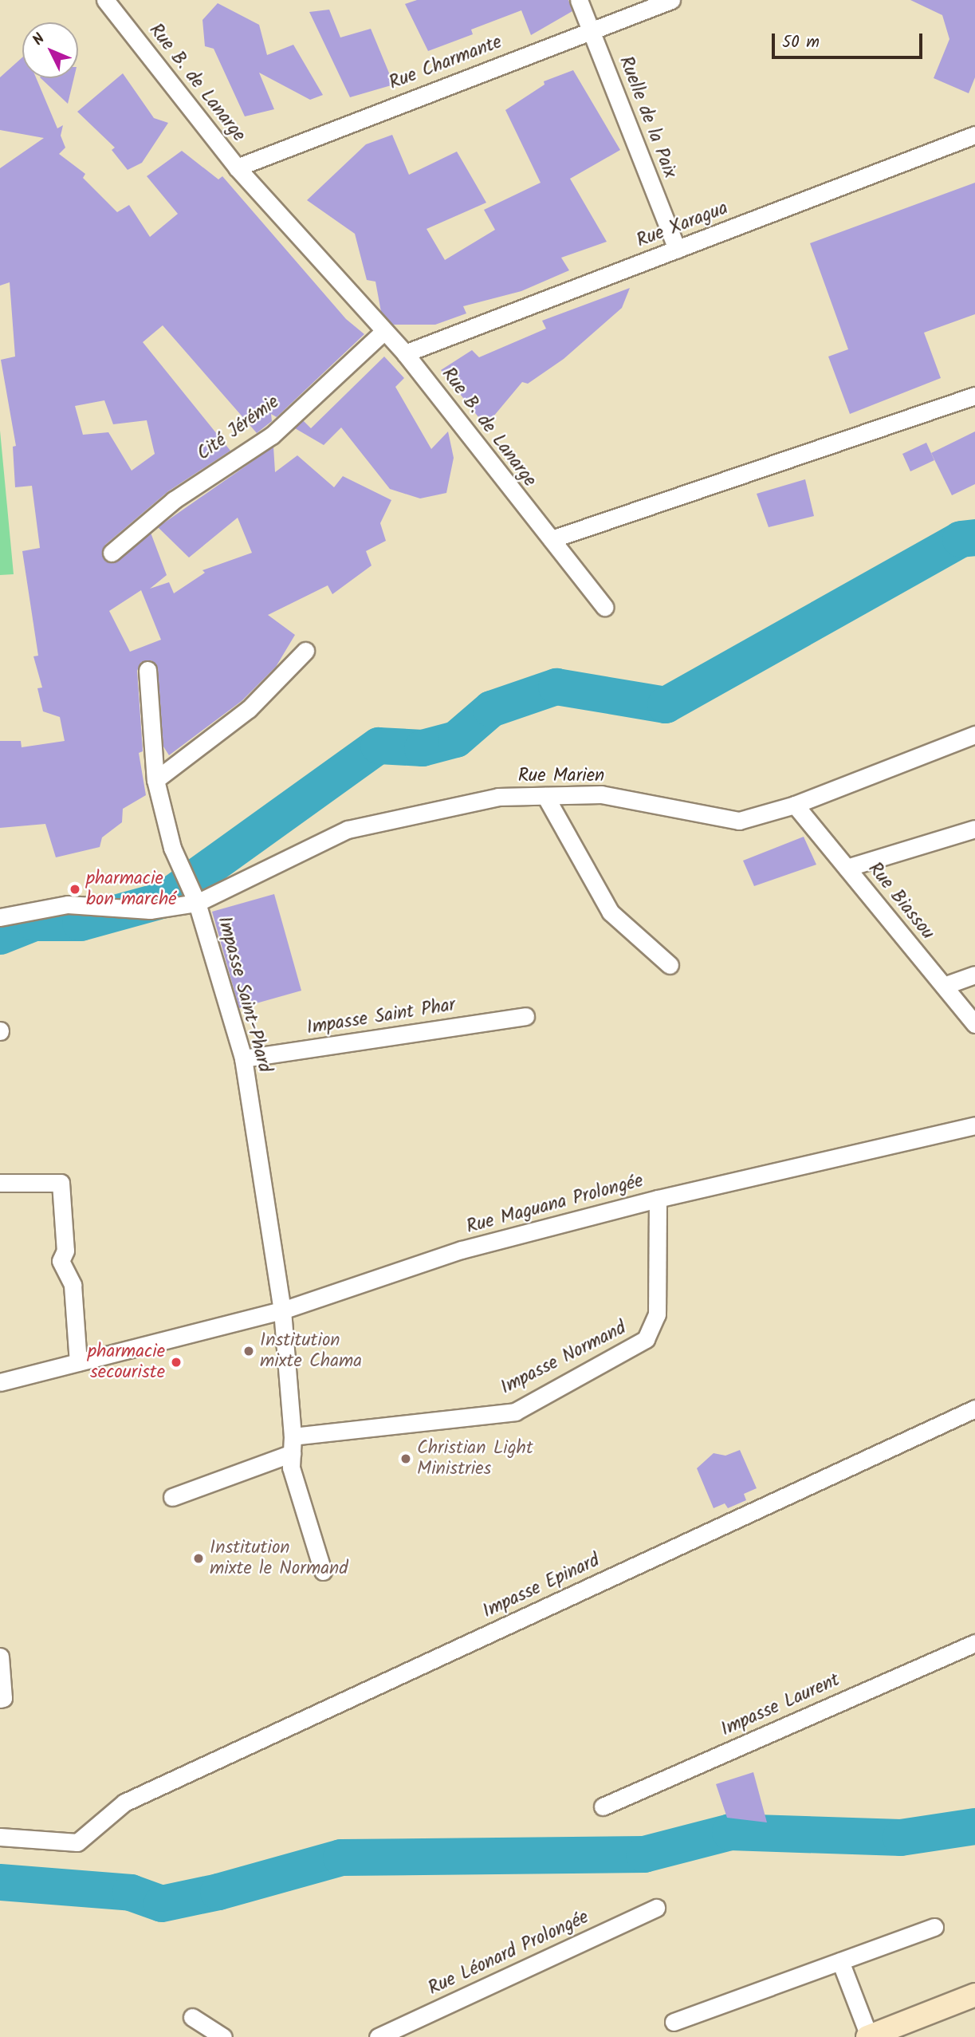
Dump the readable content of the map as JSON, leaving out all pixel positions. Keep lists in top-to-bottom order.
{
  "streets": {
    "street": [
      "Rue Charmante",
      "Rue B. de Lanarge",
      "Ruelle de la Paix",
      "Rue Xaragua",
      "Cité Jérémie",
      "Rue Marien",
      "Rue Biassou",
      "Impasse Saint-Phard",
      "Impasse Saint Phar",
      "Rue Maguana Prolongée",
      "Impasse Normand",
      "Impasse Epinard",
      "Impasse Laurent",
      "Rue Léonard Prolongée"
    ]
  },
  "crossings": [
    ["Rue Charmante", "Rue B. de Lanarge"],
    ["Rue Charmante", "Ruelle de la Paix"],
    ["Rue B. de Lanarge", "Rue Xaragua"],
    ["Rue B. de Lanarge", "Cité Jérémie"],
    ["Ruelle de la Paix", "Rue Xaragua"],
    ["Rue Marien", "Rue Biassou"],
    ["Rue Marien", "Impasse Saint-Phard"],
    ["Impasse Saint-Phard", "Impasse Saint Phar"],
    ["Impasse Saint-Phard", "Rue Maguana Prolongée"],
    ["Impasse Saint-Phard", "Impasse Normand"],
    ["Rue Maguana Prolongée", "Impasse Normand"]
  ],
  "places": [
    "pharmacie bon marché",
    "Institution mixte Chama",
    "pharmacie secouriste",
    "Christian Light Ministries",
    "Institution mixte le Normand"
  ],
  "scale_bar": "50 m",
  "north": "top left"
}
